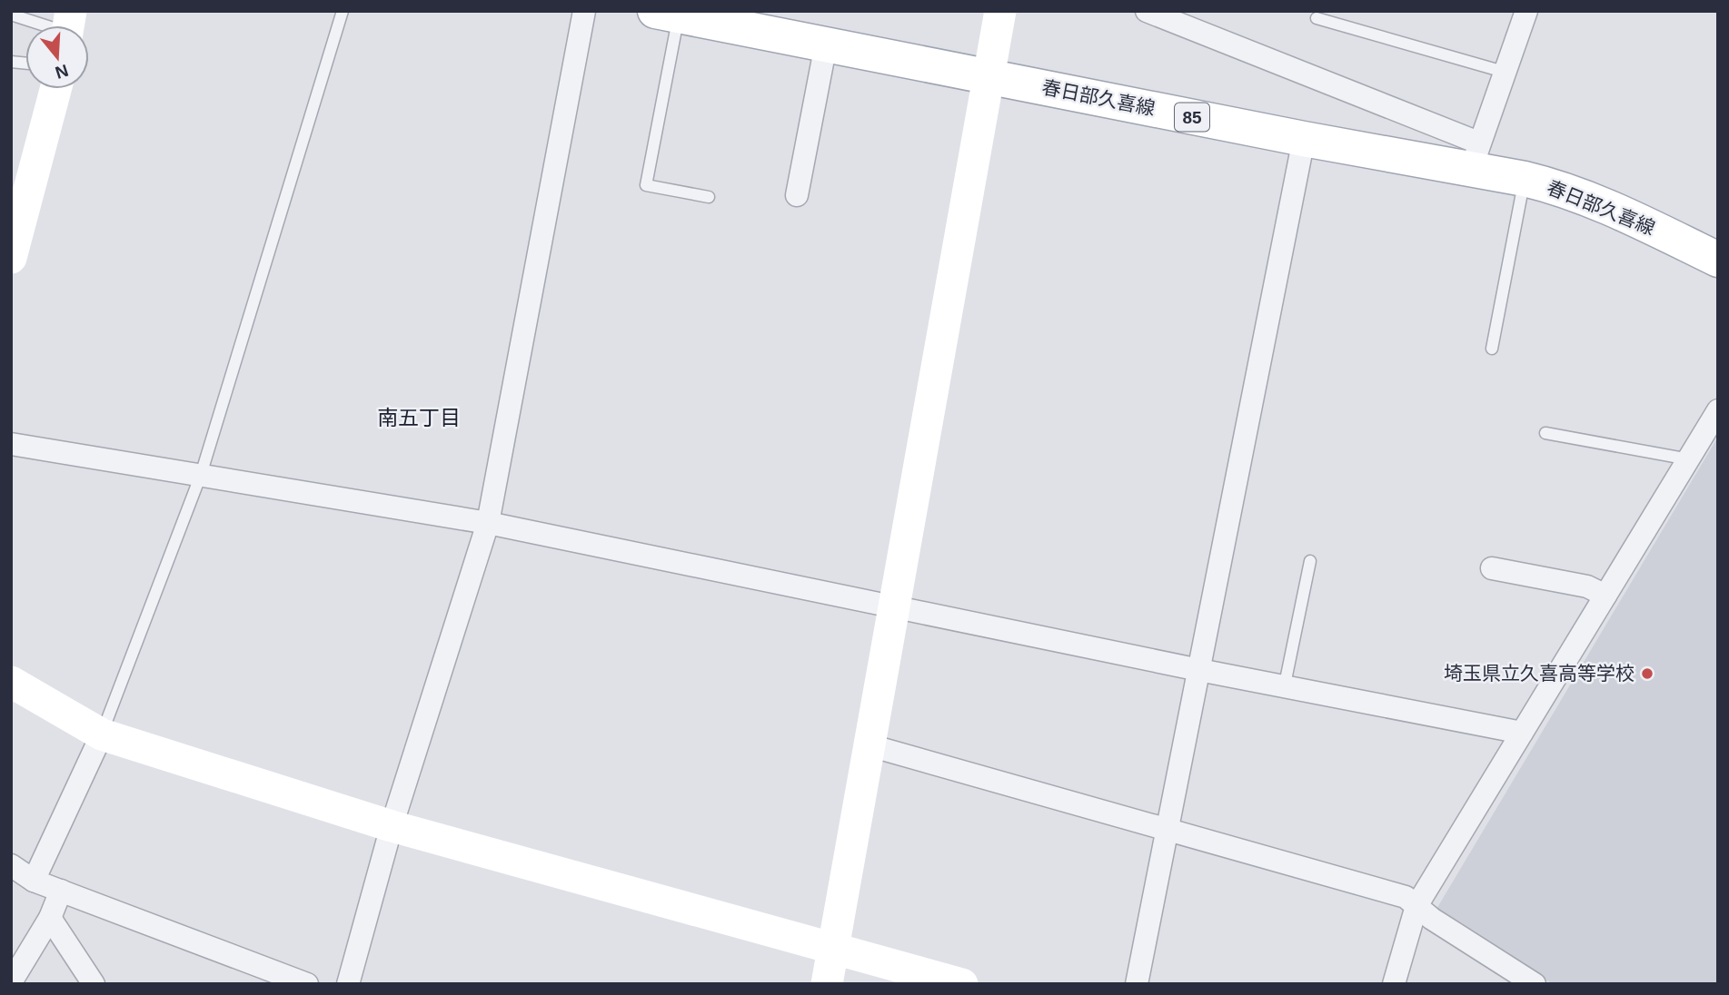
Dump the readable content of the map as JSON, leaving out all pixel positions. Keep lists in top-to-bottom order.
{
  "streets": {
    "main road": ["春日部久喜線", "85"]
  },
  "districts": ["南五丁目"],
  "places": ["埼玉県立久喜高等学校"],
  "north": "bottom"
}
